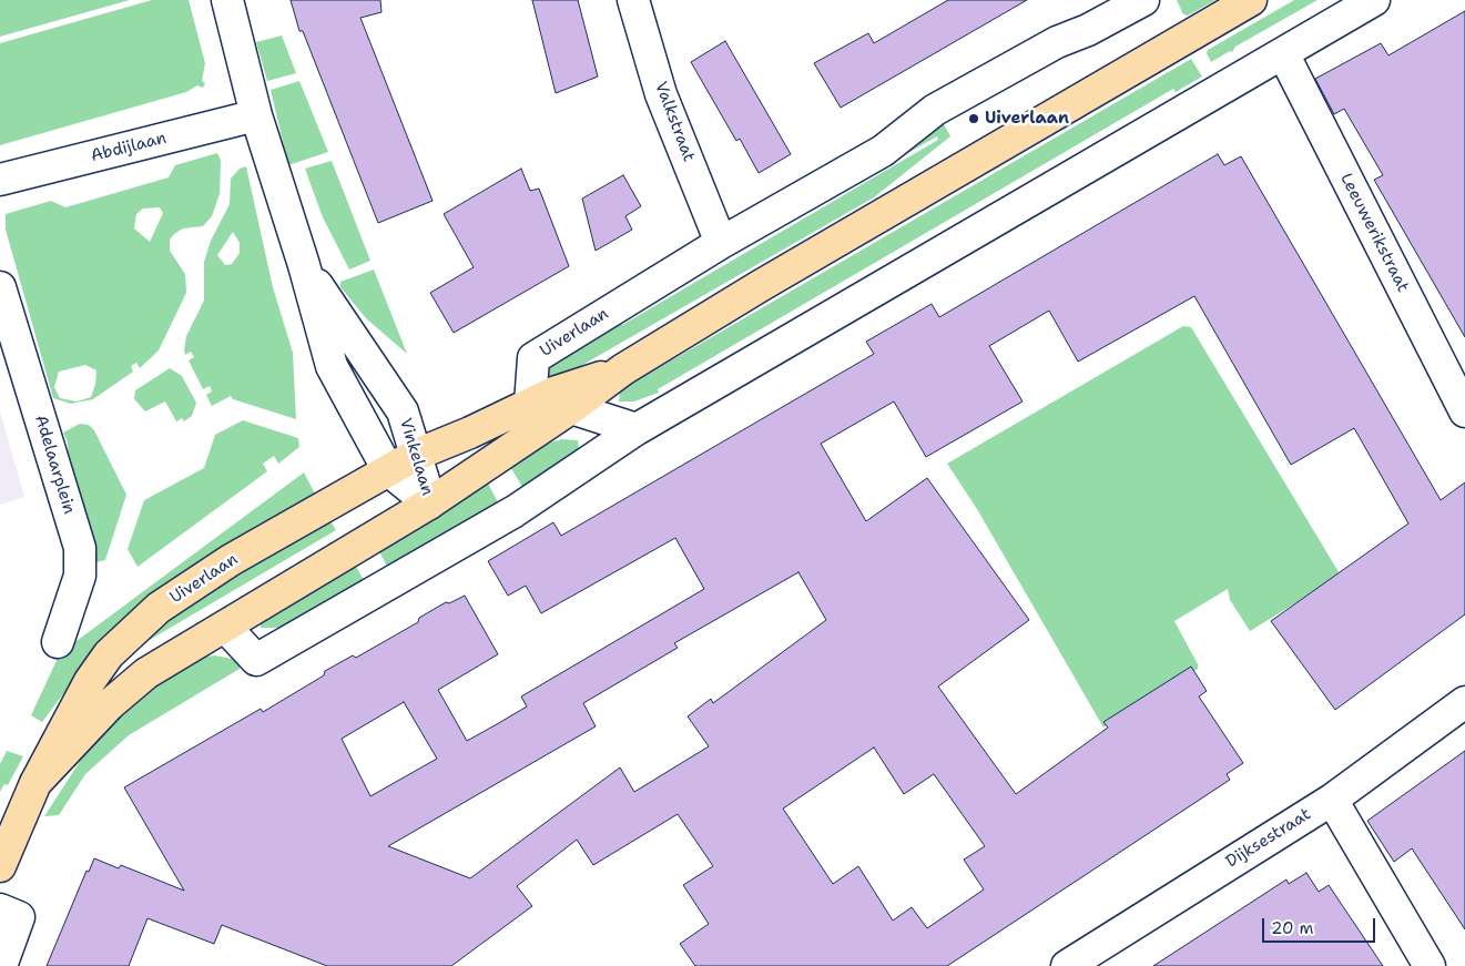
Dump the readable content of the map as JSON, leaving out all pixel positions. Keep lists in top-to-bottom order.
{
  "streets": {
    "main road": ["Uiverlaan"],
    "street": [
      "Valkstraat",
      "Abdijlaan",
      "Leeuwerikstraat",
      "Vinkelaan",
      "Adelaarplein",
      "Dijksestraat"
    ]
  },
  "crossings": [
    ["Valkstraat", "Uiverlaan"],
    ["Abdijlaan", "Vinkelaan"],
    ["Uiverlaan", "Vinkelaan"]
  ],
  "places": ["Uiverlaan"],
  "scale_bar": "20 m"
}
